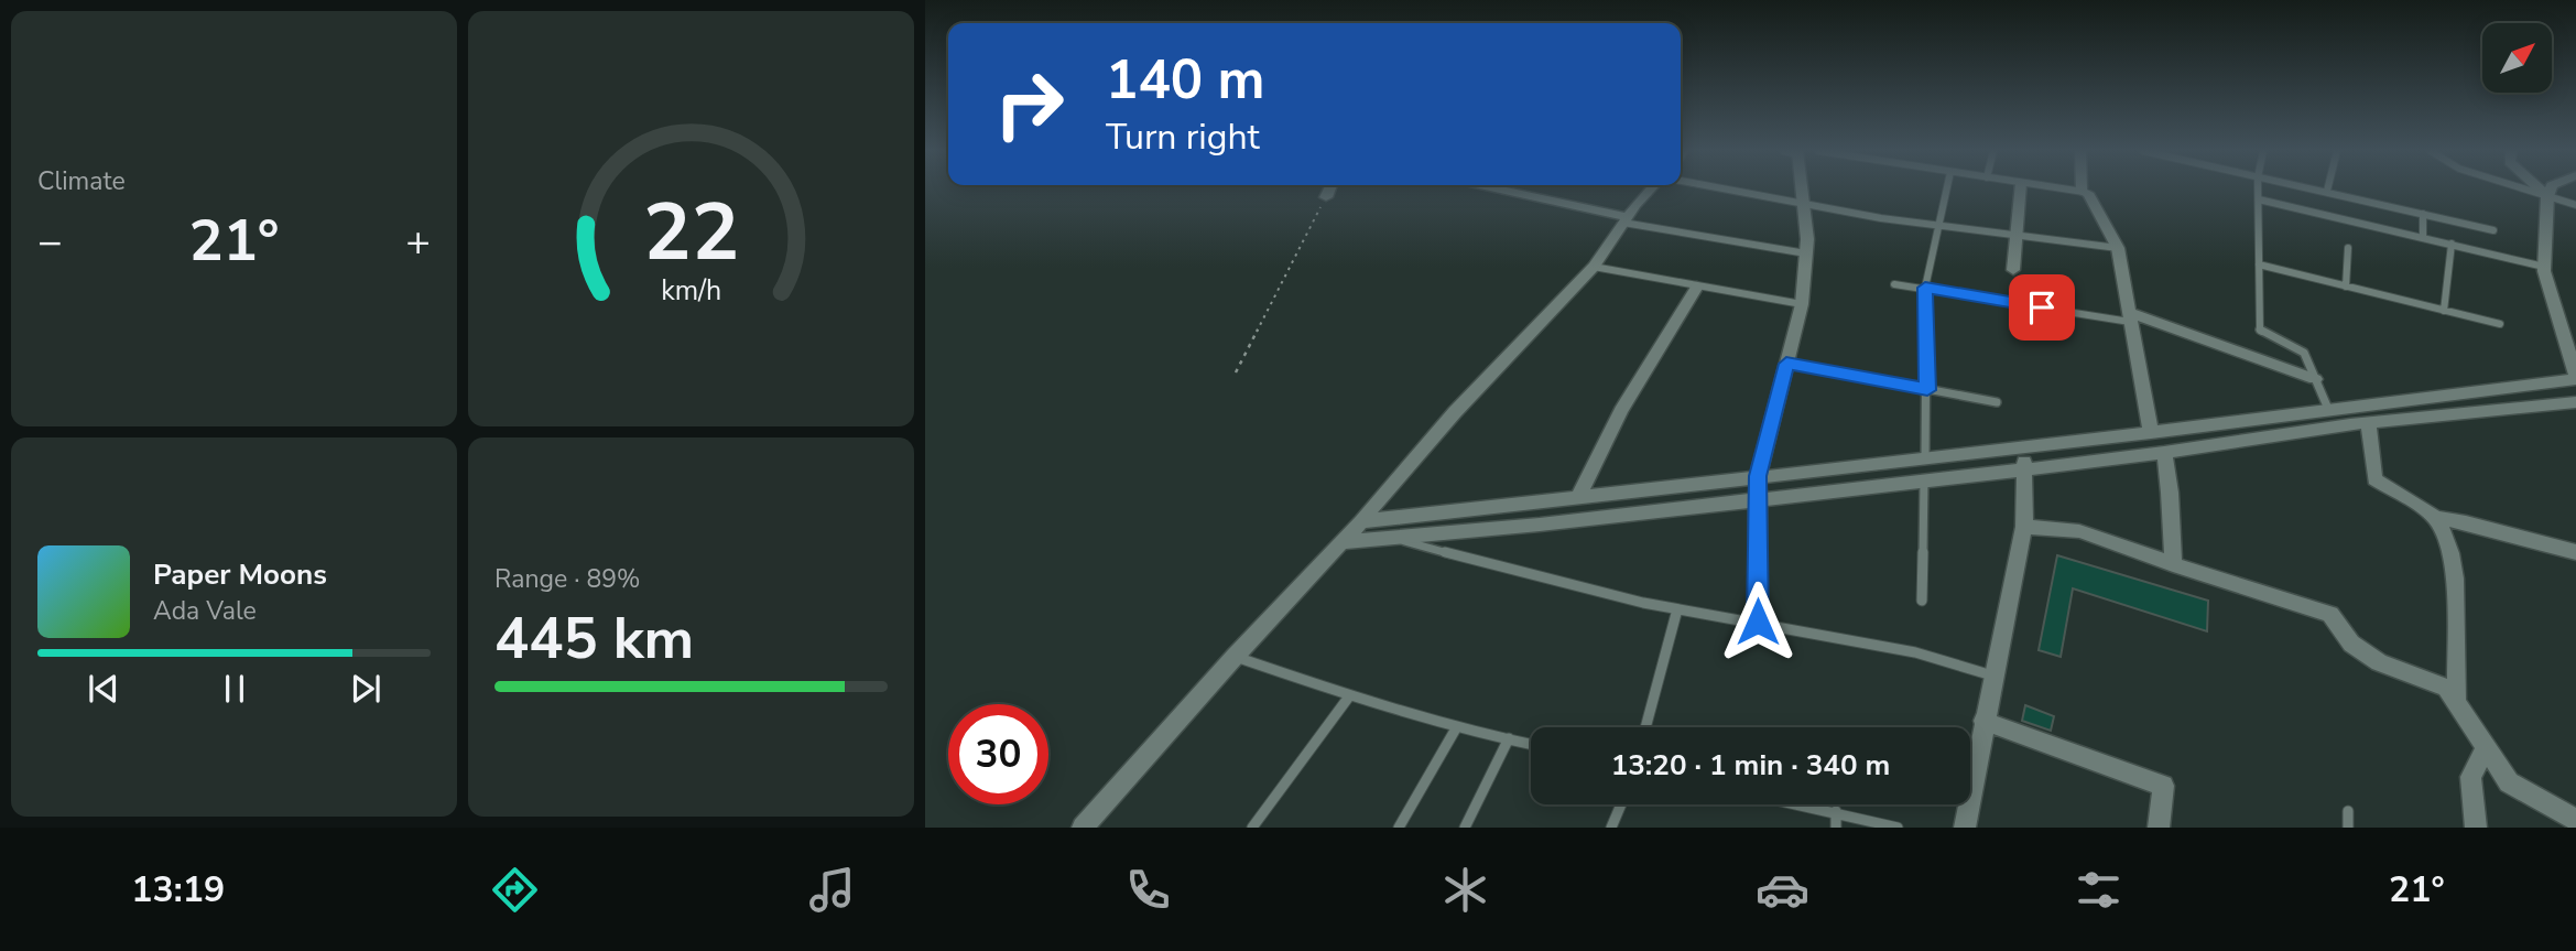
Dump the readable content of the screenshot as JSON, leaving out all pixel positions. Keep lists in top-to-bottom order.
{
  "north": "top right",
  "page": {
    "tile": [
      "Climate",
      ["Range · 89%", "445 km"]
    ],
    "turn": ["140 m", "Turn right"],
    "heat": ["−", "21°", "+"],
    "song": ["Paper Moons", "Ada Vale"],
    "limit": "30",
    "trip": "13:20 · 1 min · 340 m",
    "tabs": ["13:19", "21°"],
    "gauge": ["22", "km/h"]
  }
}
